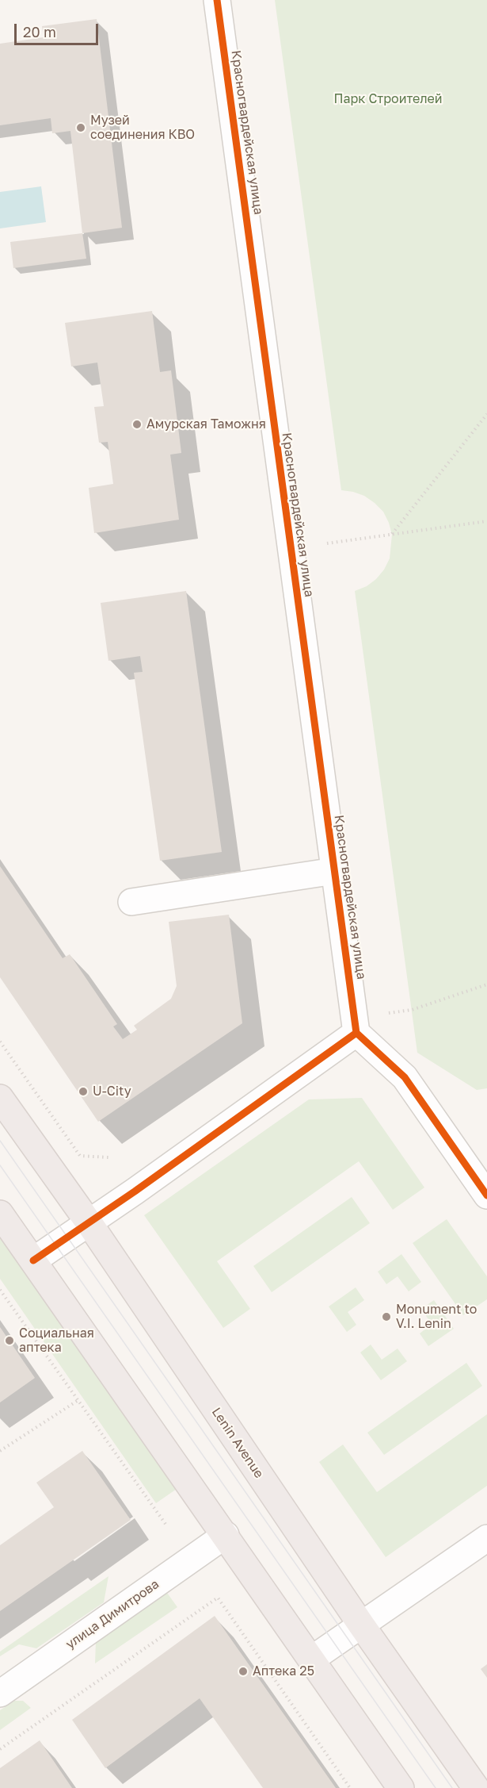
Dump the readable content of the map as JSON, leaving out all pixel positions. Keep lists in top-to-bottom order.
{
  "streets": {
    "highway": ["Lenin Avenue"],
    "street": ["Красногвардейская улица", "улица Димитрова"]
  },
  "parks": ["Парк Строителей"],
  "places": [
    "Музей соединения КВО",
    "Амурская Таможня",
    "U-City",
    "Monument to V.I. Lenin",
    "Социальная аптека",
    "Аптека 25"
  ],
  "scale_bar": "20 m"
}
